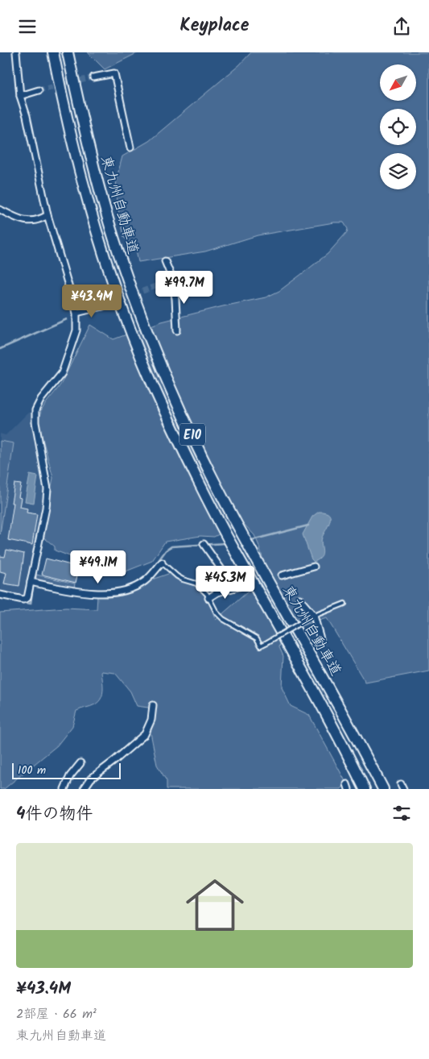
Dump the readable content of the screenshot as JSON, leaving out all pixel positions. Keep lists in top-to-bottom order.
{
  "streets": {
    "highway": ["東九州自動車道", "E10"]
  },
  "scale_bar": "100 m",
  "north": "bottom left",
  "page": {
    "header": "Keyplace",
    "price": [
      "¥99.7M",
      "¥43.4M",
      "¥49.1M",
      "¥45.3M"
    ],
    "scale": "100 m",
    "heading": "4件の物件",
    "list": [
      {
        "name": "¥43.4M",
        "note": "2部屋 · 66 m² · 東九州自動車道"
      }
    ]
  }
}
